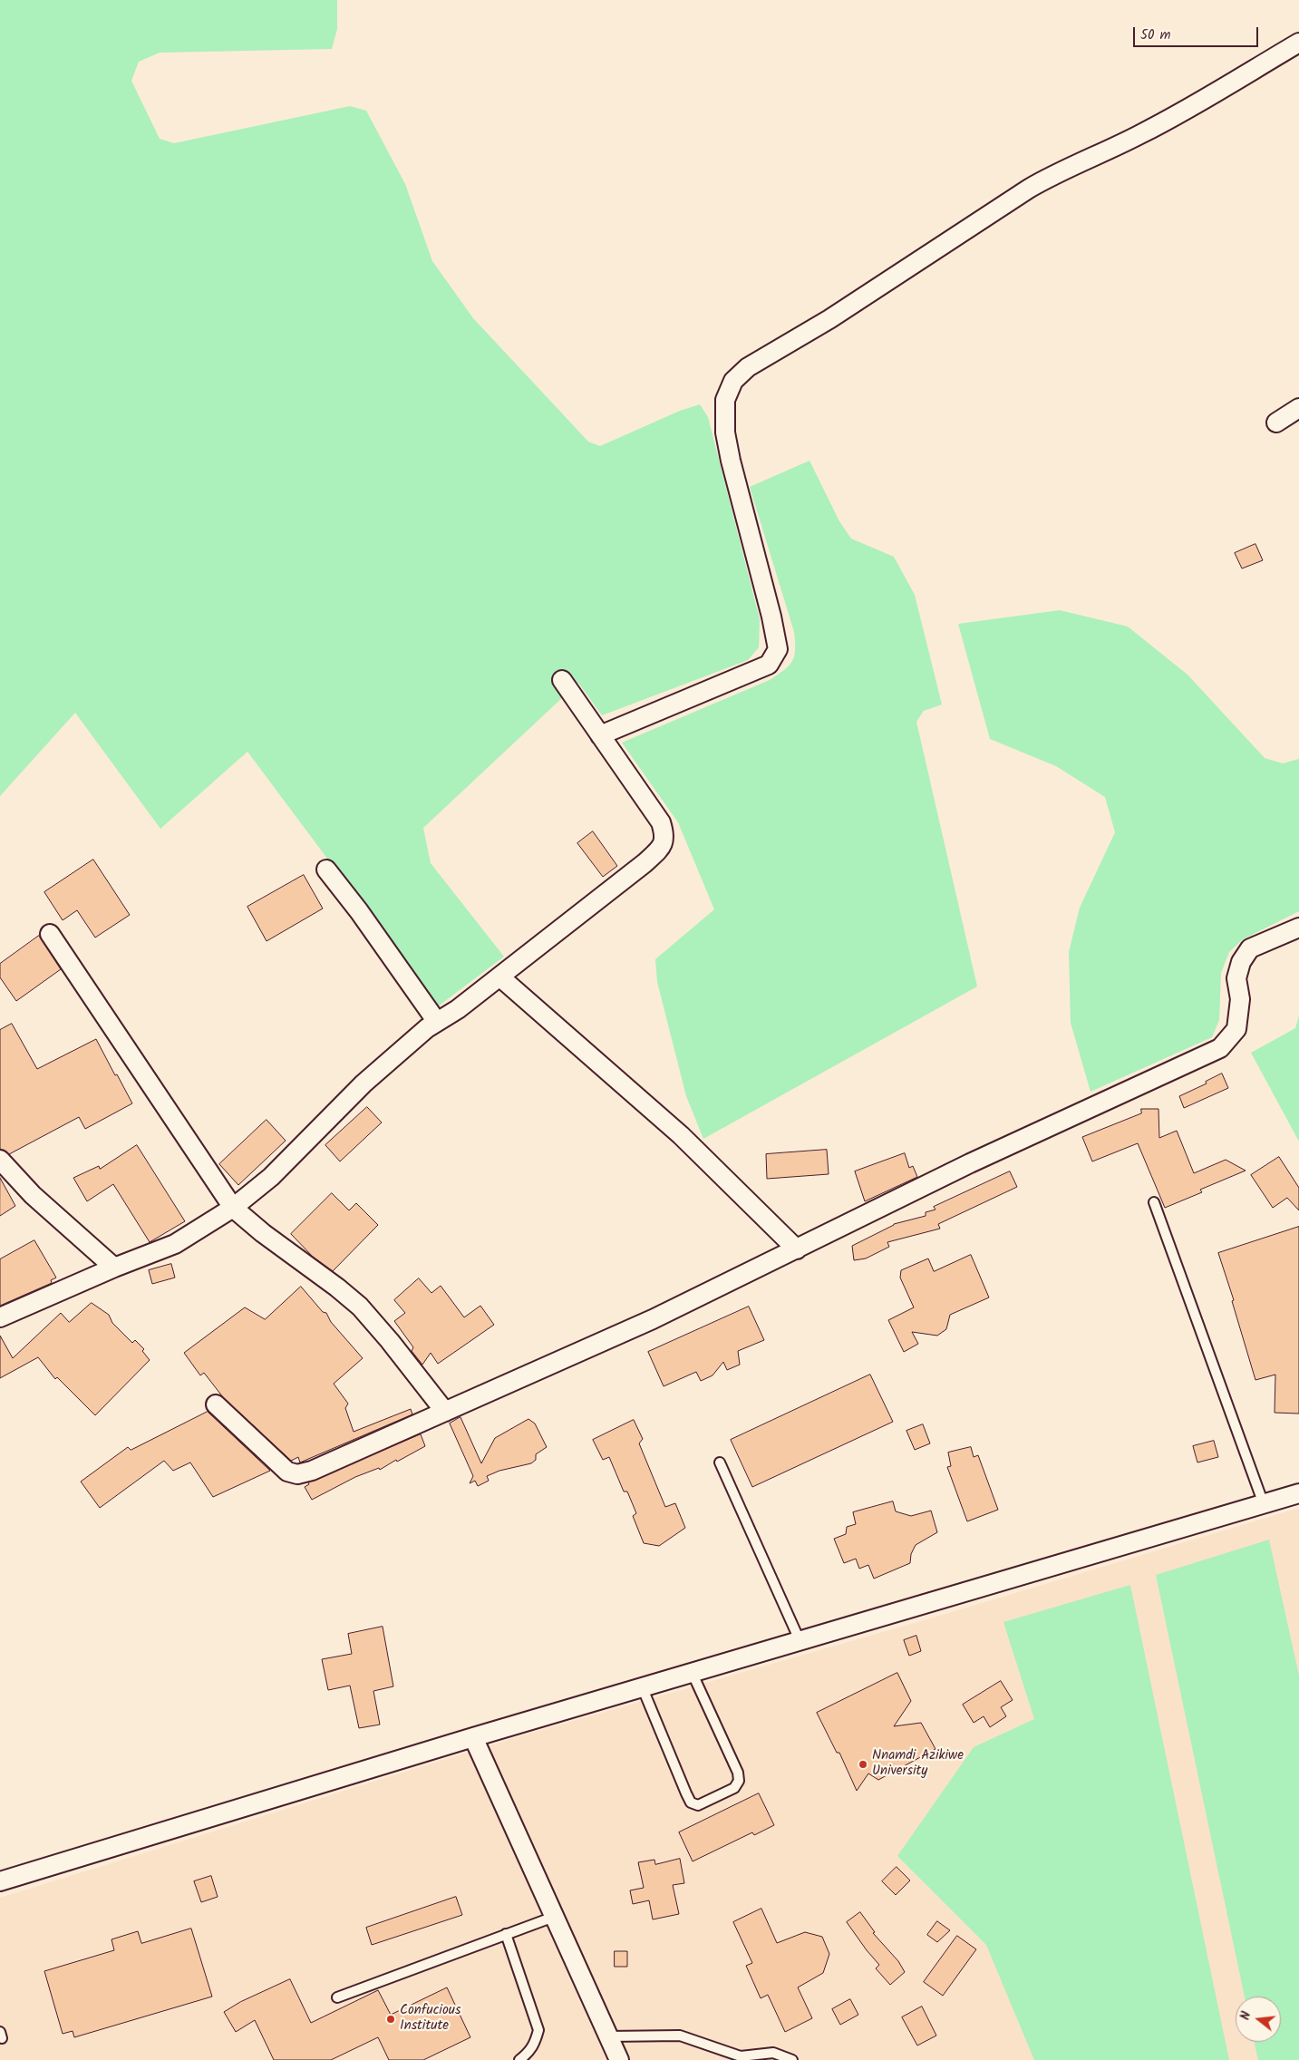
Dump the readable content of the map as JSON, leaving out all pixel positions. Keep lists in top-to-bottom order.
{
  "places": ["Nnamdi Azikiwe University", "Confucious Institute"],
  "scale_bar": "50 m",
  "north": "left"
}
